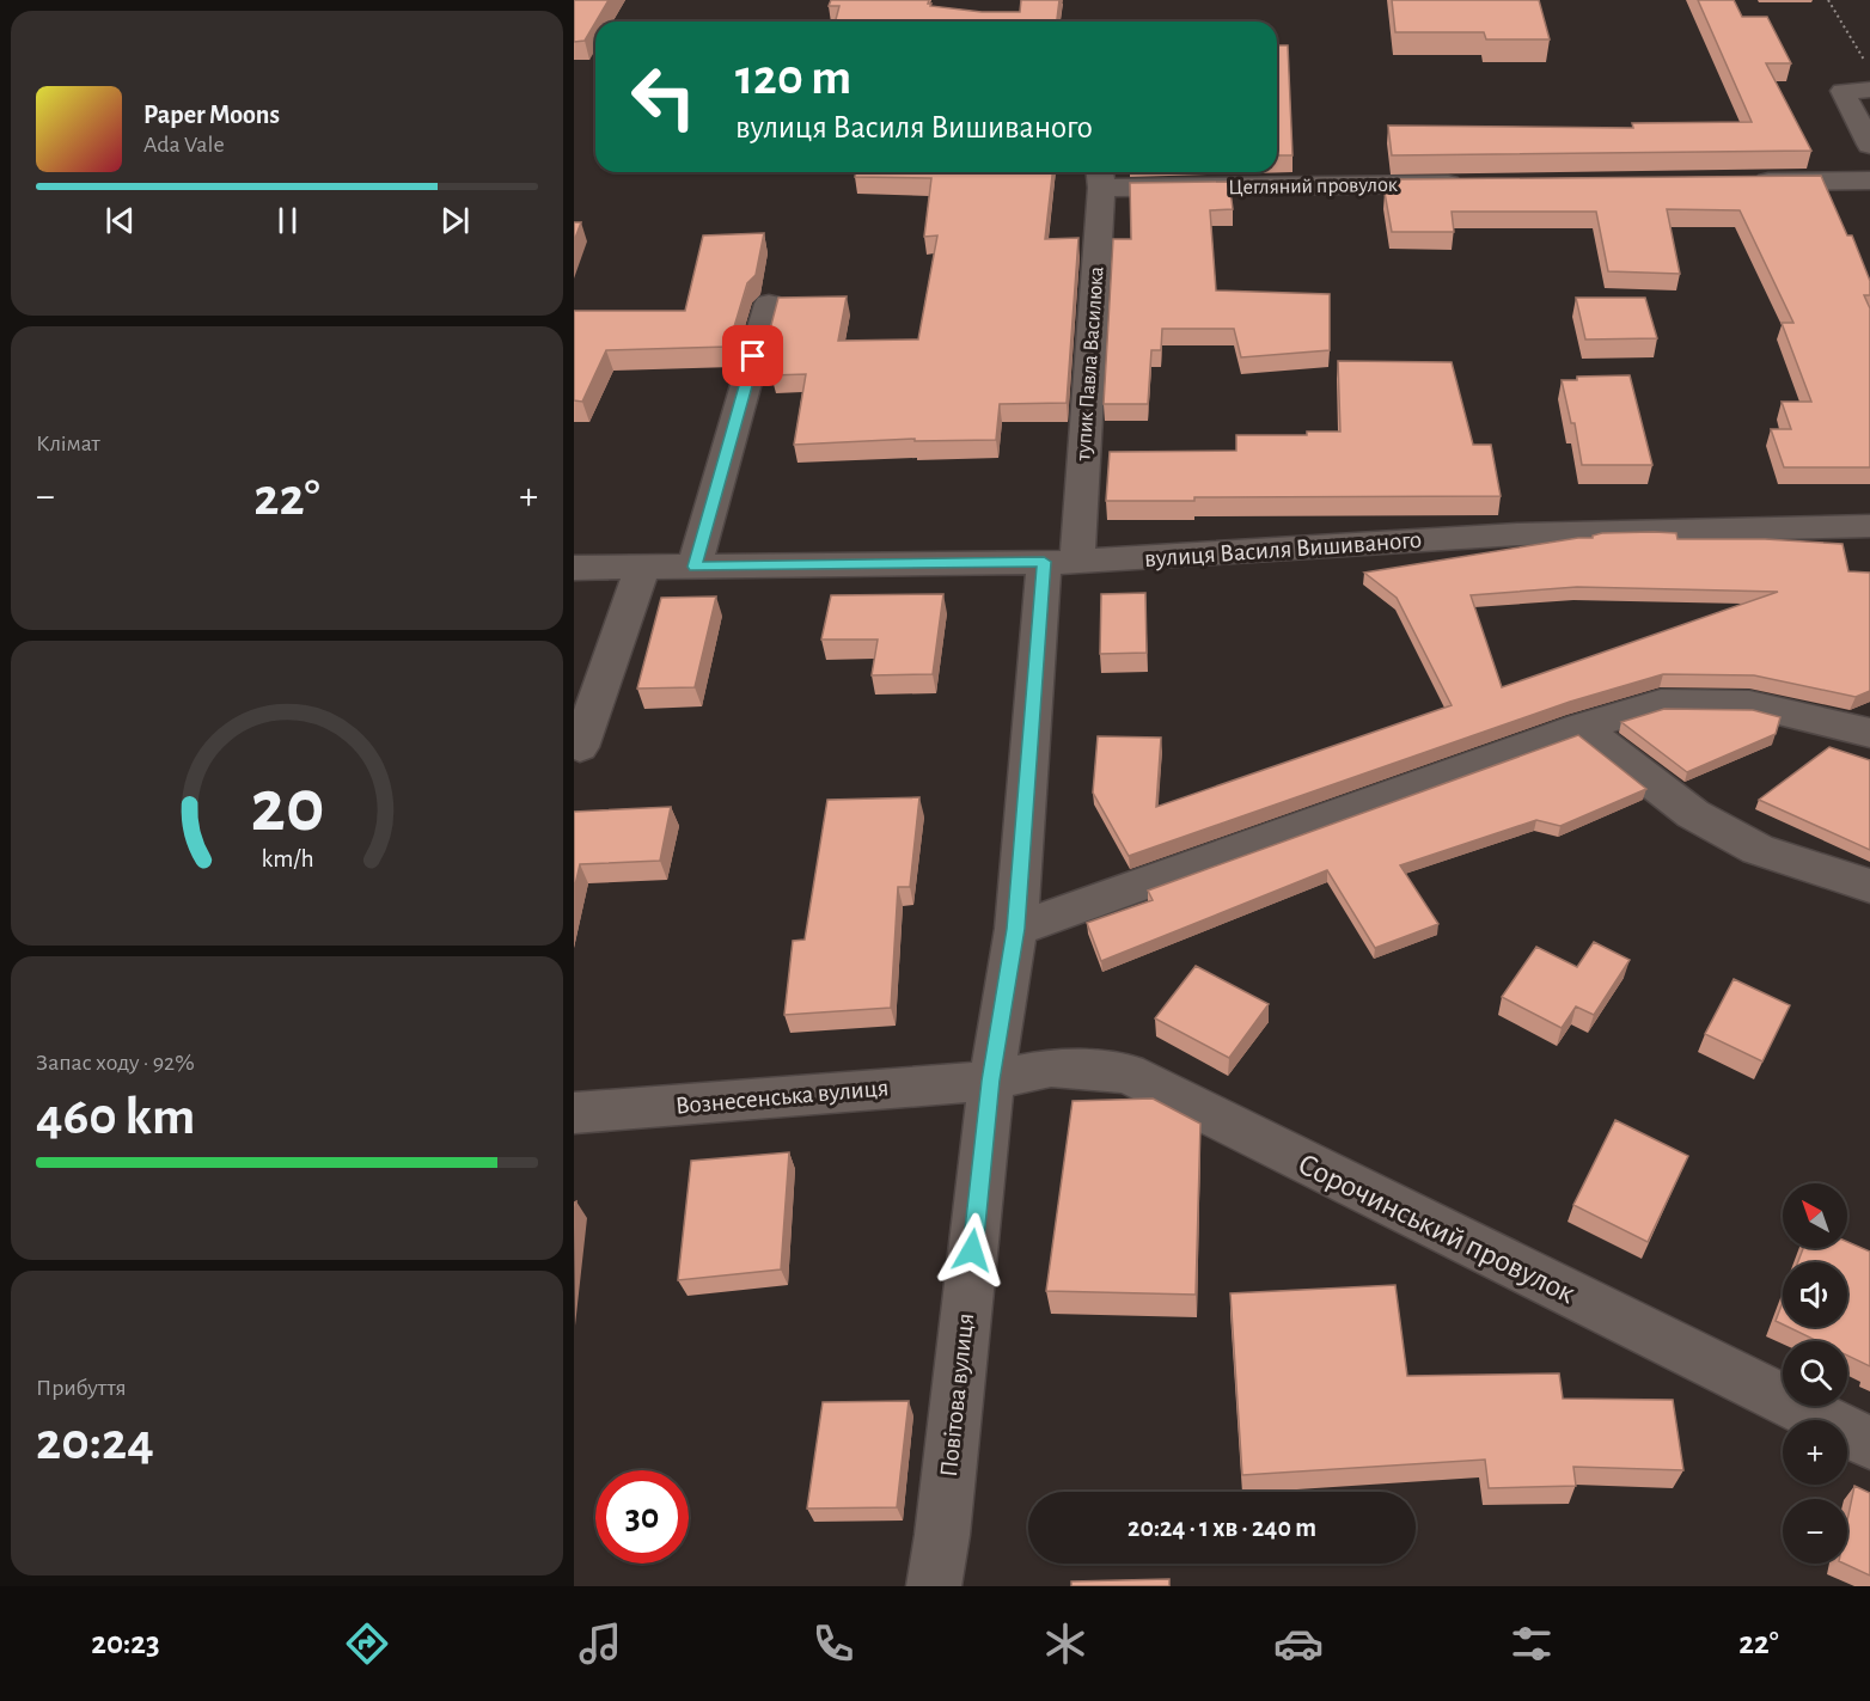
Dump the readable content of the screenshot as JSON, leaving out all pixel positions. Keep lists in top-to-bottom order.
{
  "streets": {
    "street": [
      "Цегляний провулок",
      "тупик Павла Василюка",
      "вулиця Василя Вишиваного",
      "Вознесенська вулиця",
      "Сорочинський провулок",
      "Повітова вулиця"
    ]
  },
  "crossings": [
    ["Цегляний провулок", "тупик Павла Василюка"],
    ["тупик Павла Василюка", "вулиця Василя Вишиваного"],
    ["тупик Павла Василюка", "Повітова вулиця"],
    ["вулиця Василя Вишиваного", "Повітова вулиця"],
    ["Вознесенська вулиця", "Сорочинський провулок"],
    ["Вознесенська вулиця", "Повітова вулиця"],
    ["Сорочинський провулок", "Повітова вулиця"]
  ],
  "north": "top left",
  "page": {
    "turn": ["120 m", "вулиця Василя Вишиваного"],
    "song": ["Paper Moons", "Ada Vale"],
    "tile": [
      "Клімат",
      ["Запас ходу · 92%", "460 km"],
      ["Прибуття", "20:24"]
    ],
    "heat": ["−", "22°", "+"],
    "map_buttons": ["+", "−"],
    "limit": "30",
    "trip": "20:24 · 1 хв · 240 m",
    "tabs": ["20:23", "22°"],
    "gauge": ["20", "km/h"]
  }
}
